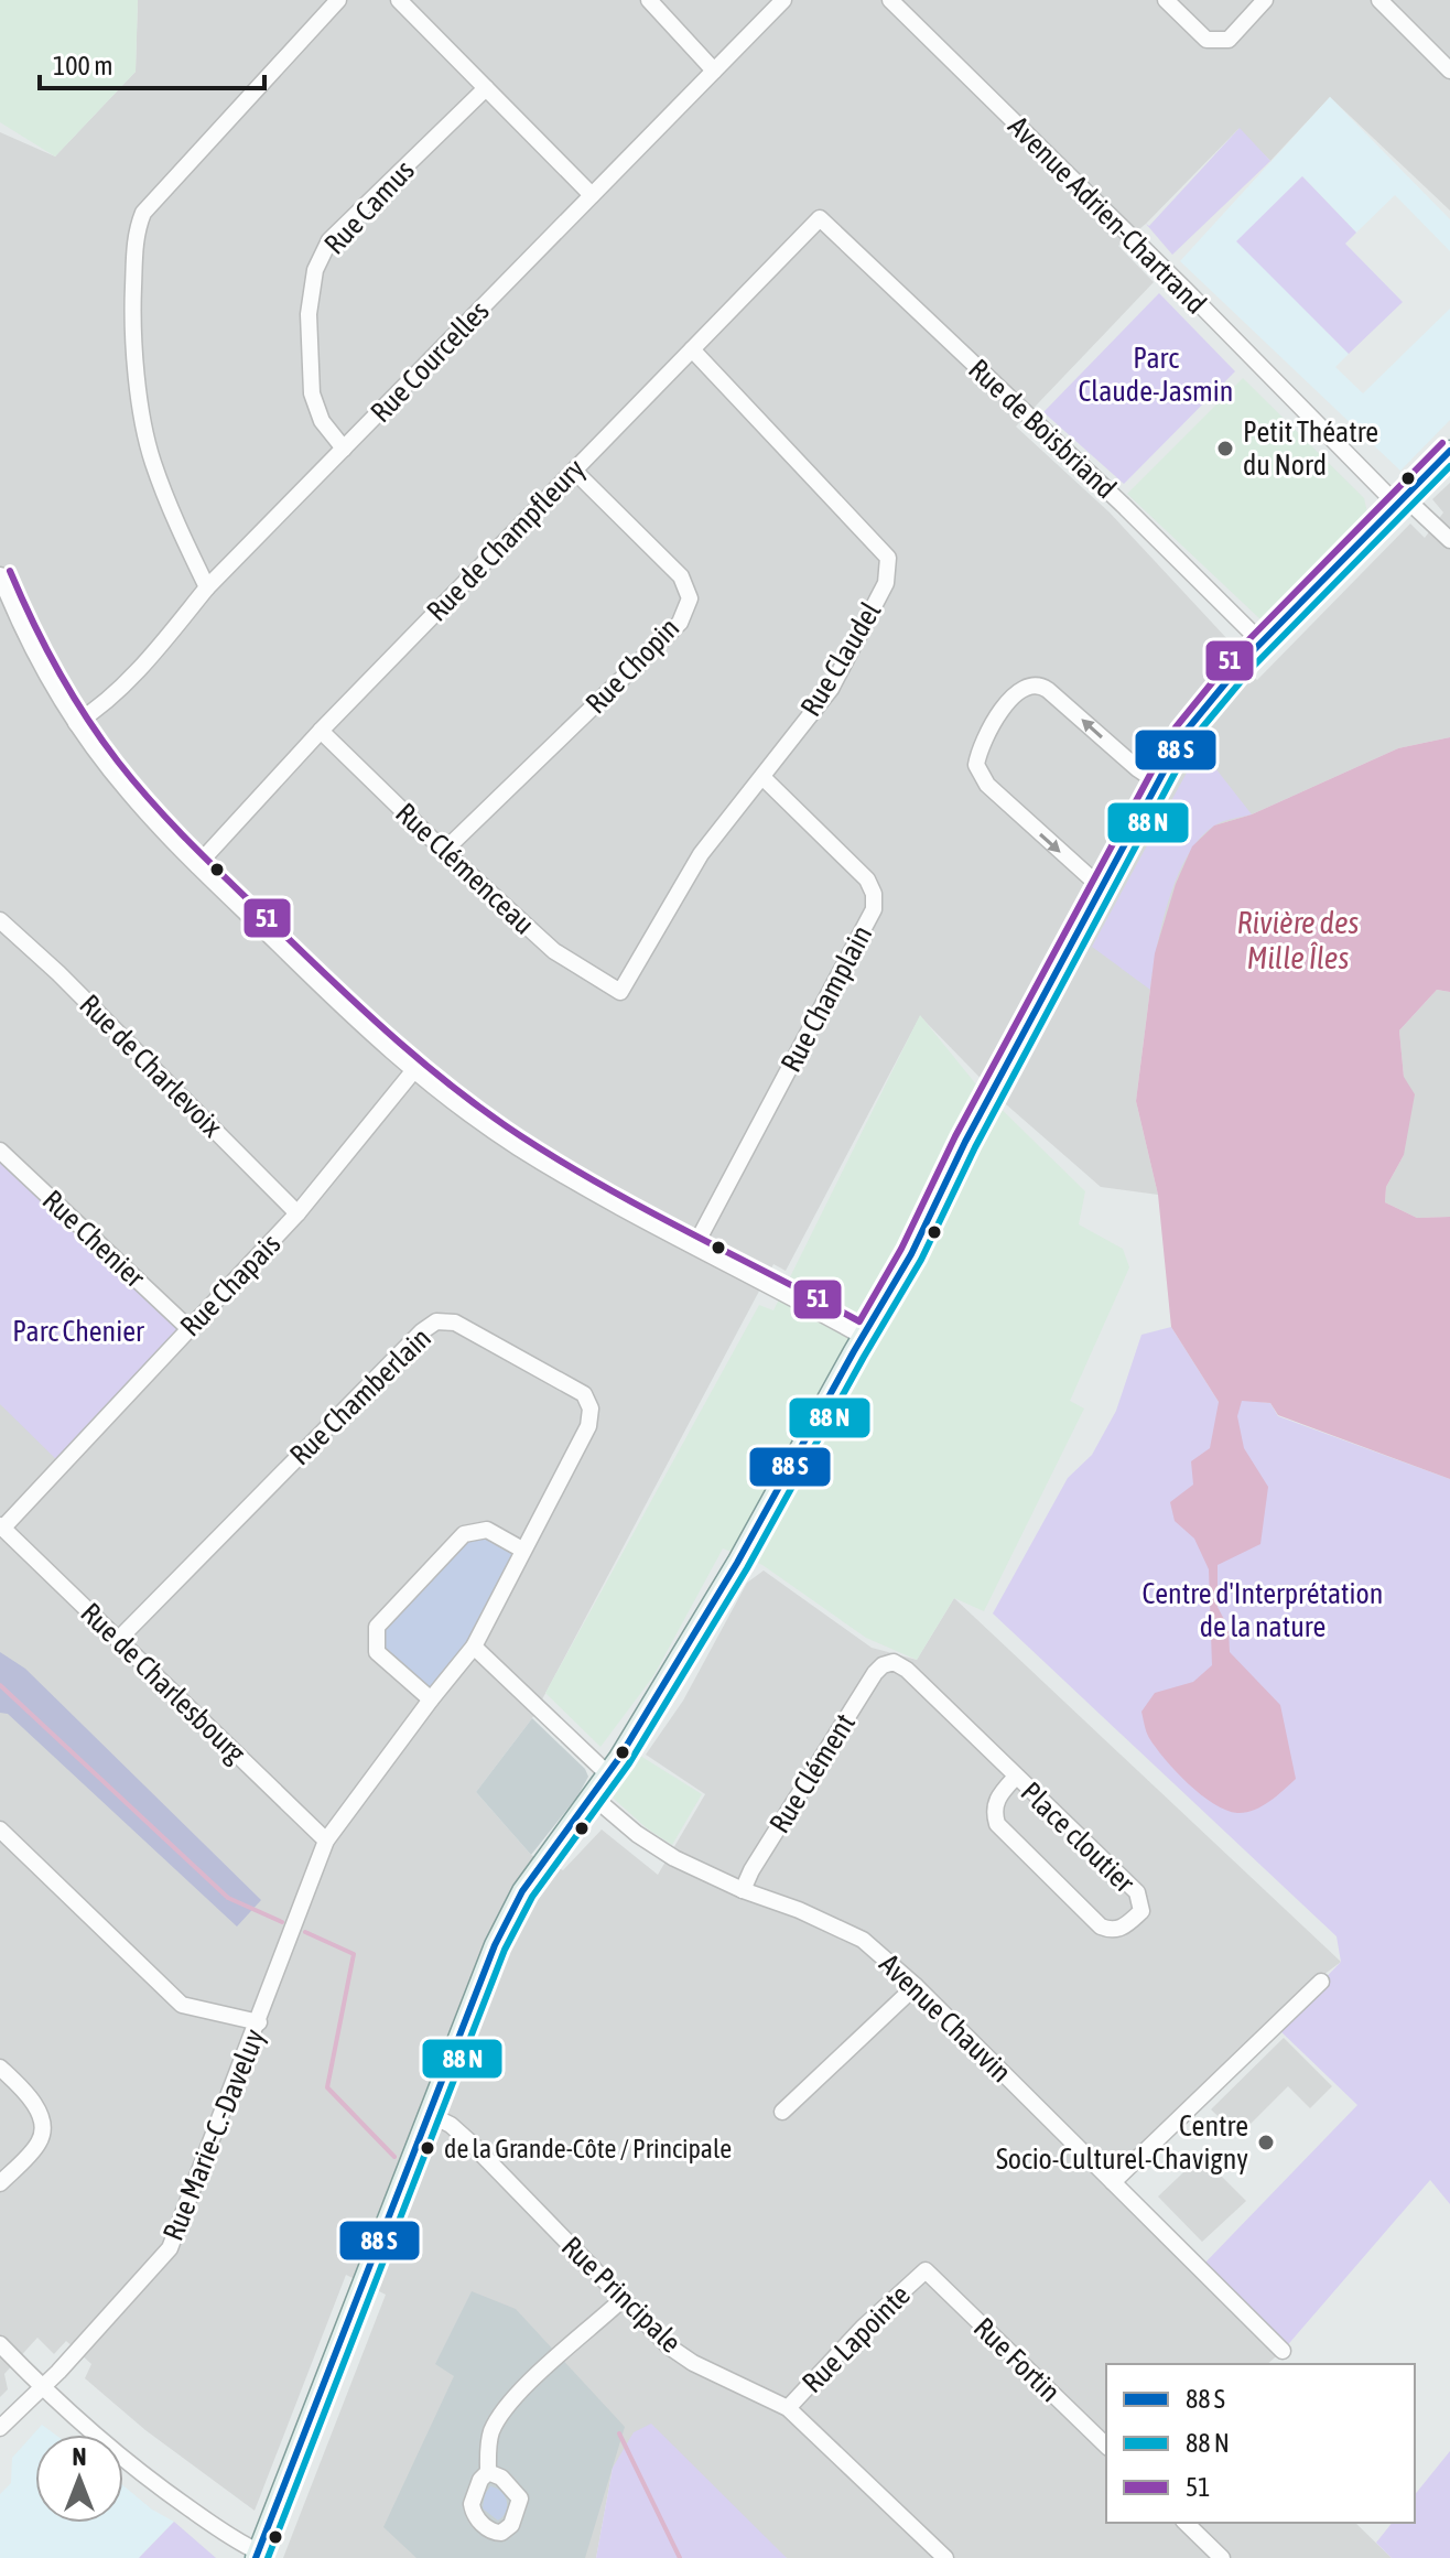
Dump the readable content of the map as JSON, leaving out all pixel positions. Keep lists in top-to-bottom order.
{
  "streets": {
    "street": [
      "Rue Camus",
      "Avenue Adrien-Chartrand",
      "Rue Courcelles",
      "Rue de Boisbriand",
      "Rue de Champfleury",
      "Rue Claudel",
      "Rue Chopin",
      "Rue Clémenceau",
      "Rue Champlain",
      "Rue de Charlevoix",
      "Rue Chenier",
      "Rue Chapais",
      "Rue Chamberlain",
      "Rue de Charlesbourg",
      "Rue Clément",
      "Place cloutier",
      "Avenue Chauvin",
      "Rue Marie-C.-Daveluy",
      "Rue Principale",
      "Rue Lapointe",
      "Rue Fortin"
    ]
  },
  "crossings": [
    ["Rue Camus", "Rue Courcelles"],
    ["Rue de Boisbriand", "Rue de Champfleury"],
    ["Rue de Champfleury", "Rue Claudel"],
    ["Rue de Champfleury", "Rue Chopin"],
    ["Rue de Champfleury", "Rue Clémenceau"],
    ["Rue Claudel", "Rue Clémenceau"],
    ["Rue Claudel", "Rue Champlain"],
    ["Rue Chopin", "Rue Clémenceau"],
    ["Rue de Charlevoix", "Rue Chapais"],
    ["Rue Chenier", "Rue Chapais"],
    ["Rue Chapais", "Rue de Charlesbourg"],
    ["Rue Chamberlain", "Rue de Charlesbourg"],
    ["Rue Chamberlain", "Rue Marie-C.-Daveluy"],
    ["Rue de Charlesbourg", "Rue Marie-C.-Daveluy"],
    ["Rue Clément", "Place cloutier"],
    ["Rue Clément", "Avenue Chauvin"],
    ["Rue Principale", "Rue Lapointe"],
    ["Rue Lapointe", "Rue Fortin"]
  ],
  "water": ["Rivière des Mille Îles"],
  "parks": ["Parc Claude-Jasmin", "Parc Chenier", "Centre d'Interprétation de la nature"],
  "places": ["Petit Théatre du Nord", "Centre Socio-Culturel-Chavigny", "de la Grande-Côte / Principale"],
  "lines": ["transit line 51"],
  "legend": ["88 S", "88 N", "51"],
  "scale_bar": "100 m",
  "north": "top"
}
